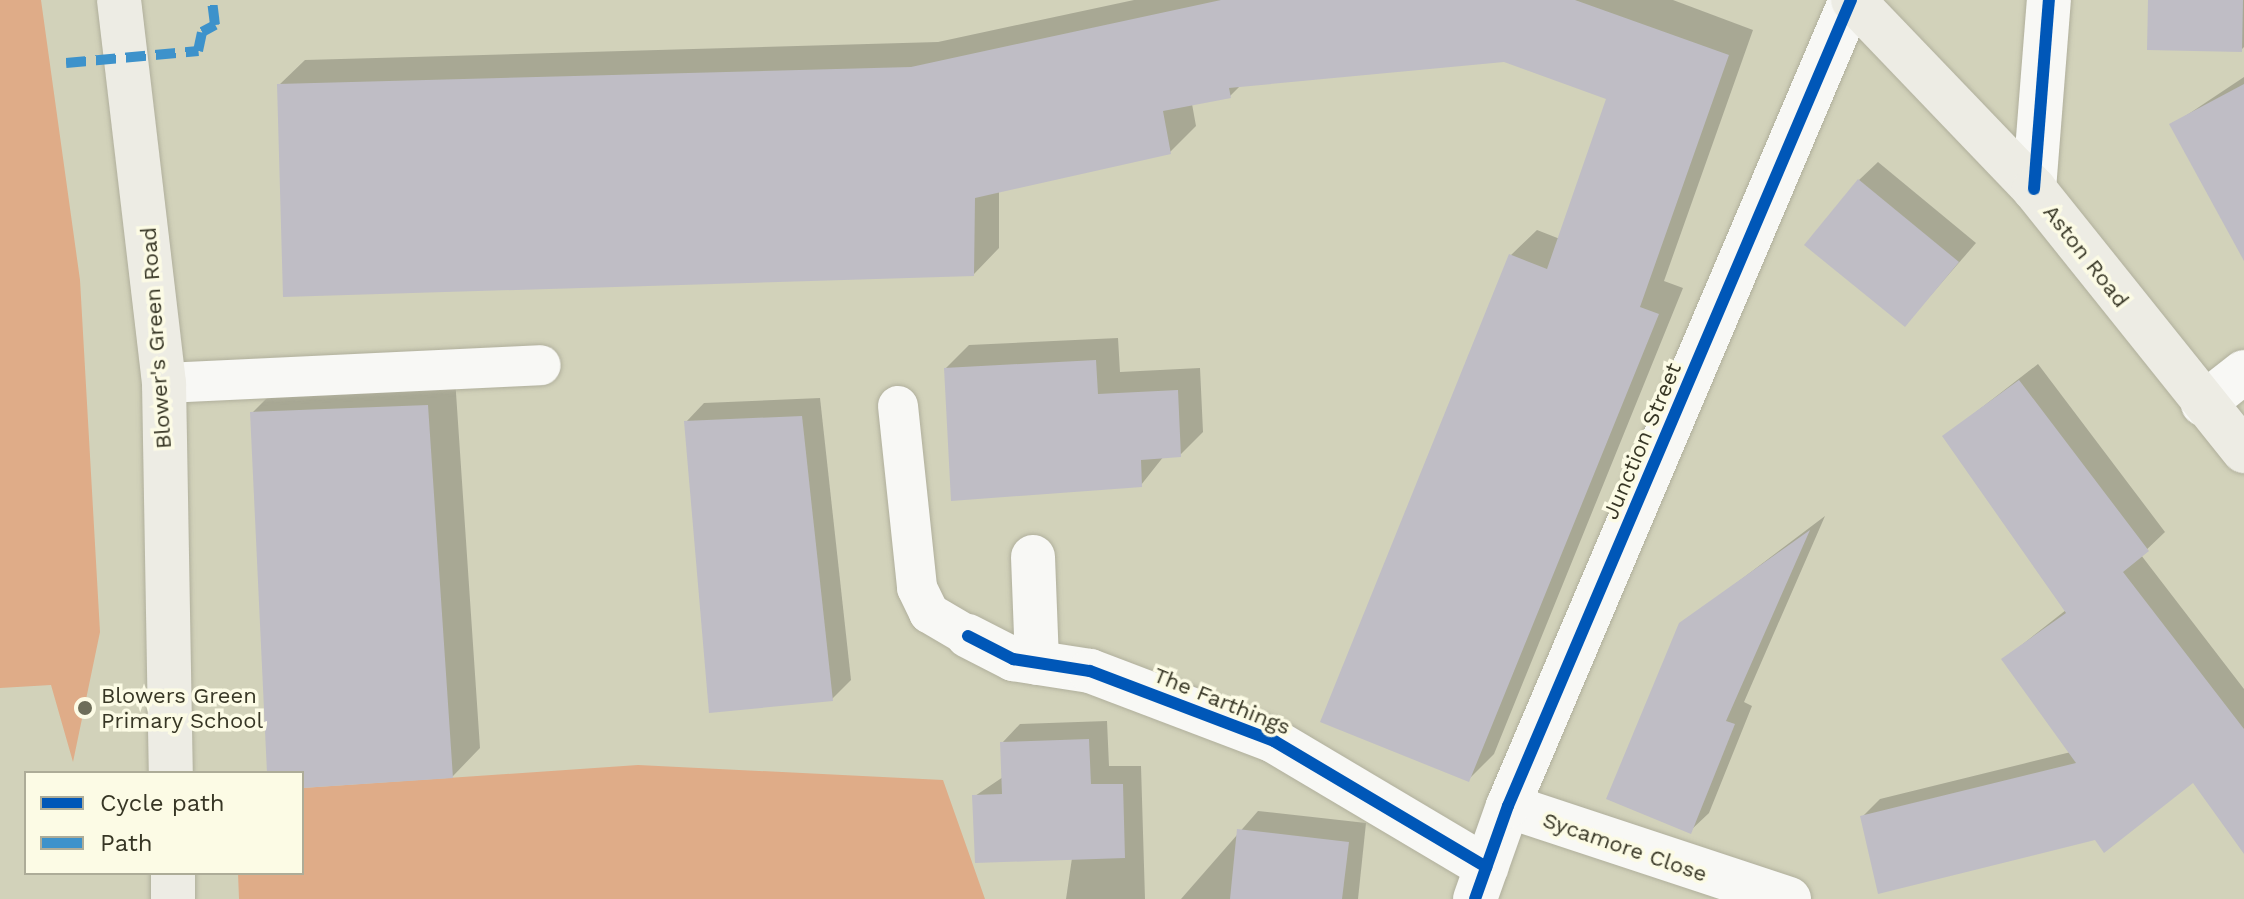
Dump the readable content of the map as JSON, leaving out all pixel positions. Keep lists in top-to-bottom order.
{
  "streets": {
    "main road": ["Aston Road", "Blower's Green Road"],
    "street": ["Junction Street", "The Farthings", "Sycamore Close"]
  },
  "crossings": [
    ["Aston Road", "Junction Street"],
    ["Junction Street", "The Farthings"],
    ["Junction Street", "Sycamore Close"]
  ],
  "places": ["Blowers Green Primary School"],
  "legend": ["Cycle path", "Path"]
}
